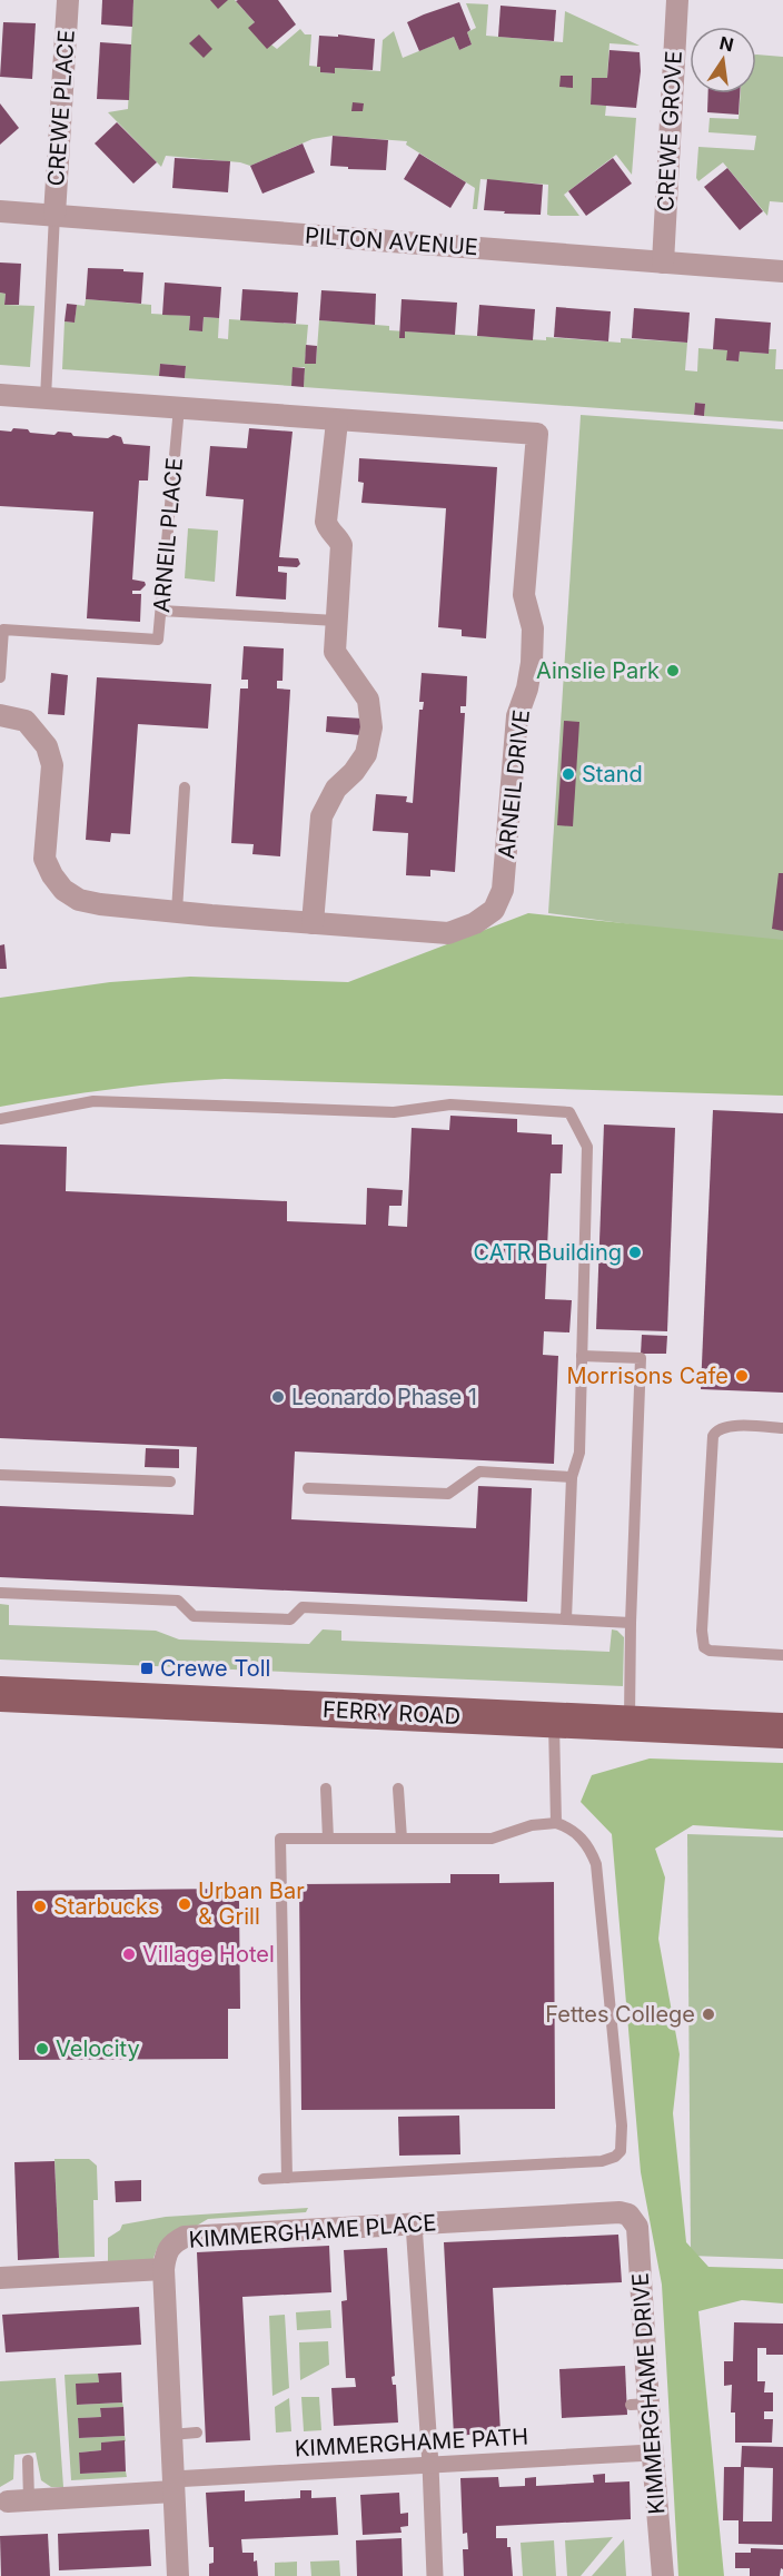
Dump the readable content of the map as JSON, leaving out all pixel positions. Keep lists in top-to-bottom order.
{
  "streets": {
    "main road": ["FERRY ROAD"],
    "street": [
      "CREWE PLACE",
      "CREWE GROVE",
      "PILTON AVENUE",
      "ARNEIL DRIVE",
      "KIMMERGHAME PLACE",
      "KIMMERGHAME DRIVE",
      "KIMMERGHAME PATH"
    ],
    "lane": ["ARNEIL PLACE"]
  },
  "crossings": [
    ["CREWE PLACE", "PILTON AVENUE"],
    ["CREWE GROVE", "PILTON AVENUE"],
    ["ARNEIL PLACE", "ARNEIL DRIVE"],
    ["KIMMERGHAME PLACE", "KIMMERGHAME DRIVE"],
    ["KIMMERGHAME PLACE", "KIMMERGHAME PATH"],
    ["KIMMERGHAME DRIVE", "KIMMERGHAME PATH"]
  ],
  "places": {
    "other": [
      "Ainslie Park",
      "Stand",
      "CATR Building",
      "Morrisons Cafe",
      "Leonardo Phase 1",
      "Urban Bar & Grill",
      "Starbucks",
      "Village Hotel",
      "Fettes College",
      "Velocity"
    ],
    "transit": ["Crewe Toll"]
  },
  "north": "top"
}
